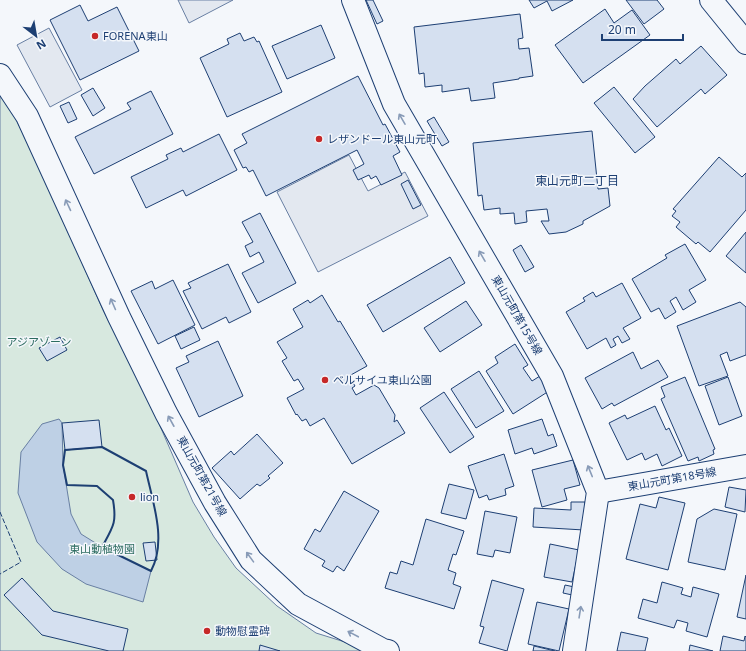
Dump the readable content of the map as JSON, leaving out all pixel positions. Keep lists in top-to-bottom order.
{
  "streets": {
    "street": ["東山元町第15号線", "東山元町第21号線", "東山元町第18号線"]
  },
  "crossings": [
    ["東山元町第15号線", "東山元町第18号線"]
  ],
  "one_way": ["東山元町第15号線", "東山元町第21号線"],
  "districts": ["東山元町二丁目"],
  "parks": ["アジアゾーン", "東山動植物園"],
  "places": [
    "FORENA東山",
    "レザンドール東山元町",
    "ベルサイユ東山公園",
    "lion",
    "動物慰霊碑"
  ],
  "scale_bar": "20 m",
  "north": "bottom right"
}
